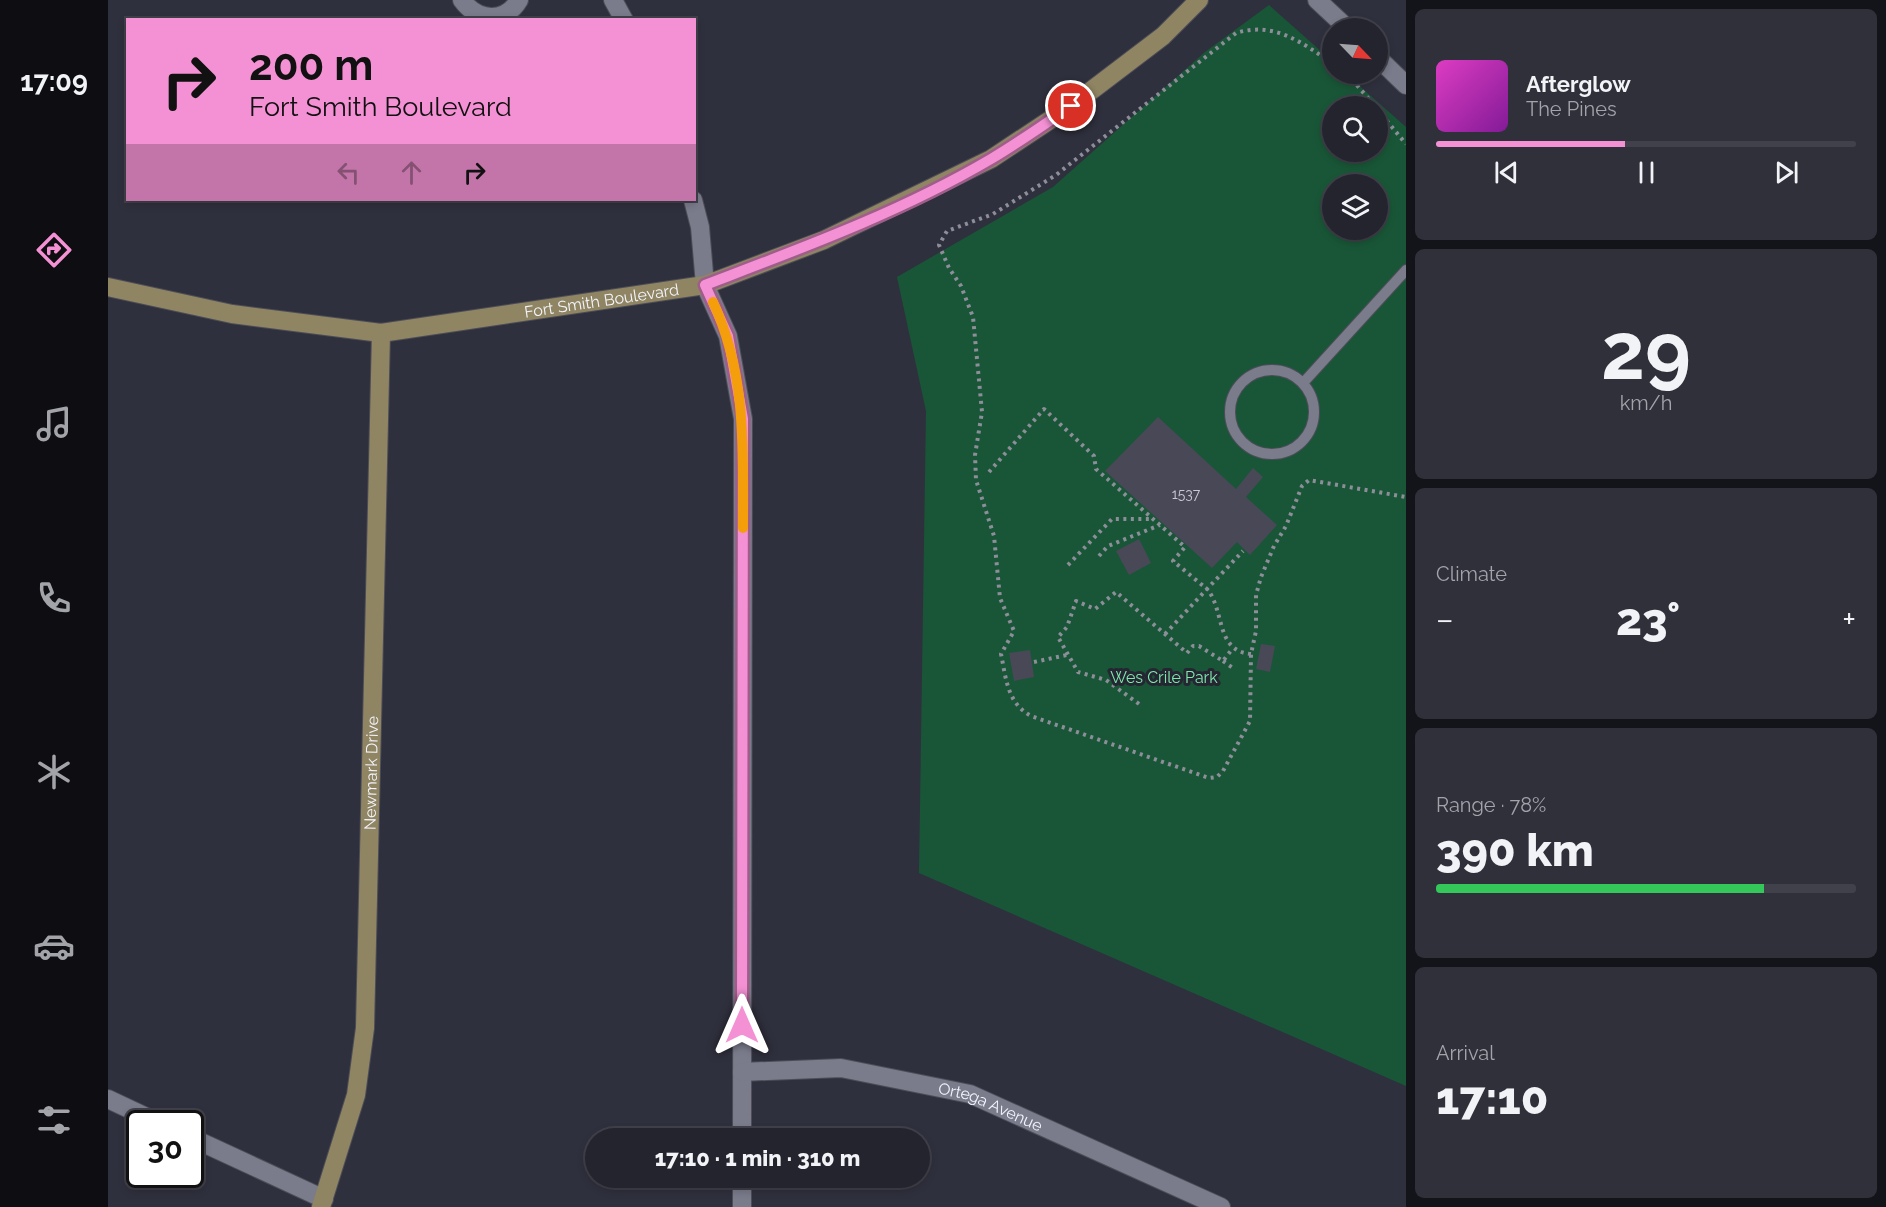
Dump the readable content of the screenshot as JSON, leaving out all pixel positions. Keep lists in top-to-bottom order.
{
  "streets": {
    "street": ["Fort Smith Boulevard", "Newmark Drive", "Ortega Avenue"]
  },
  "crossings": [
    ["Fort Smith Boulevard", "Newmark Drive"]
  ],
  "parks": ["Wes Crile Park"],
  "house_numbers": ["1537"],
  "north": "bottom right",
  "page": {
    "tabs": "17:09",
    "turn": ["200 m", "Fort Smith Boulevard"],
    "song": ["Afterglow", "The Pines"],
    "tile": [
      ["29", "km/h"],
      "Climate",
      ["Range · 78%", "390 km"],
      ["Arrival", "17:10"]
    ],
    "heat": ["−", "23°", "+"],
    "limit": "30",
    "trip": "17:10 · 1 min · 310 m"
  }
}
